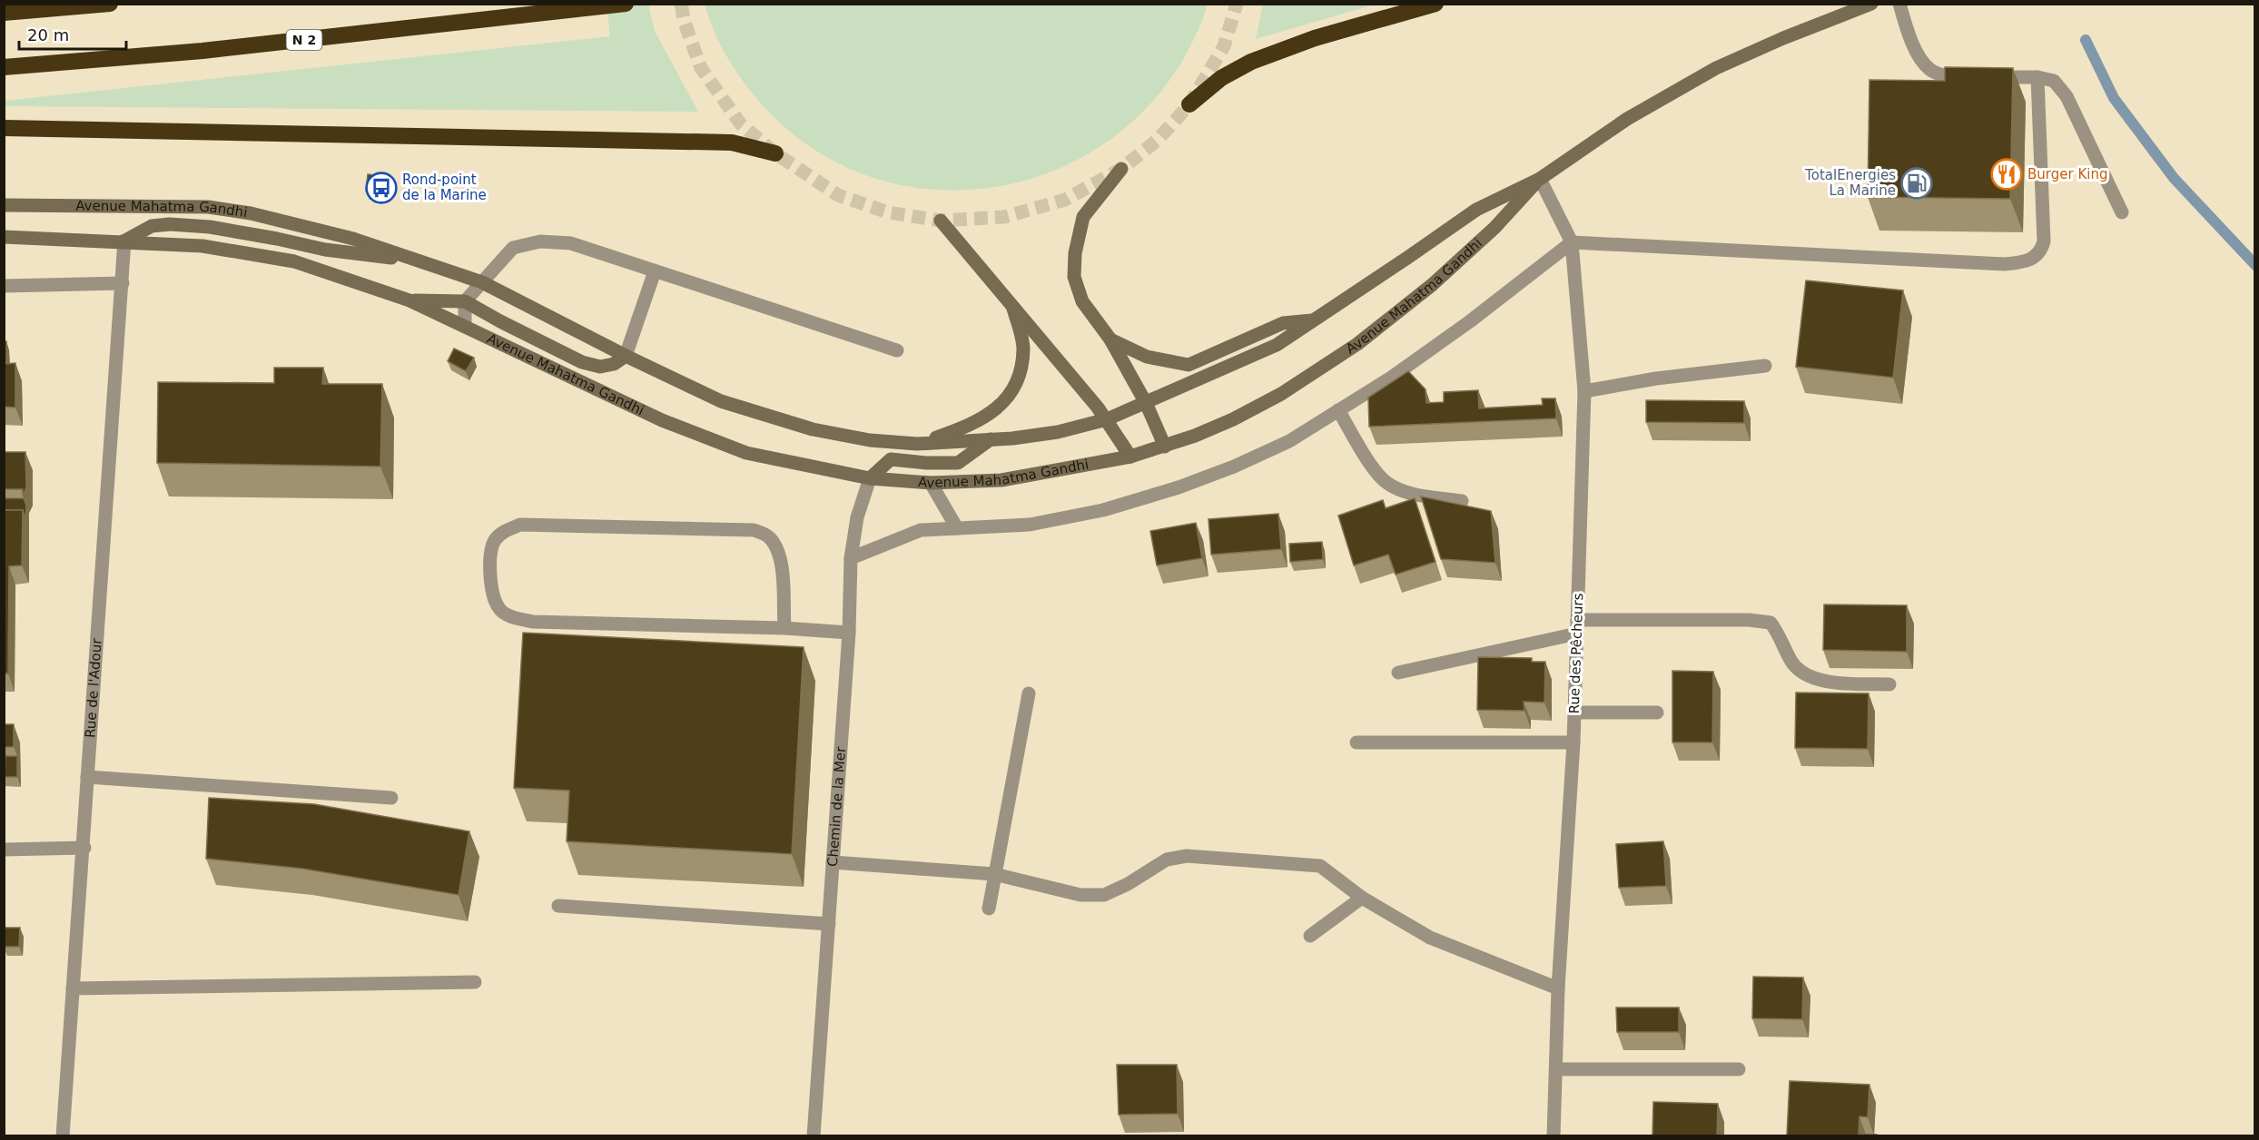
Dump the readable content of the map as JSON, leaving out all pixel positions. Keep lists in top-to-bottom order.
{
  "streets": {
    "highway": ["N 2"],
    "main road": ["Avenue Mahatma Gandhi"],
    "street": ["Rue des Pêcheurs", "Rue de l'Adour", "Chemin de la Mer"]
  },
  "crossings": [
    ["Avenue Mahatma Gandhi", "Rue des Pêcheurs"],
    ["Avenue Mahatma Gandhi", "Rue de l'Adour"],
    ["Avenue Mahatma Gandhi", "Chemin de la Mer"]
  ],
  "places": {
    "restaurant": ["Burger King"],
    "fuel station": ["TotalEnergies La Marine"],
    "bus stop": ["Rond-point de la Marine"]
  },
  "scale_bar": "20 m"
}
